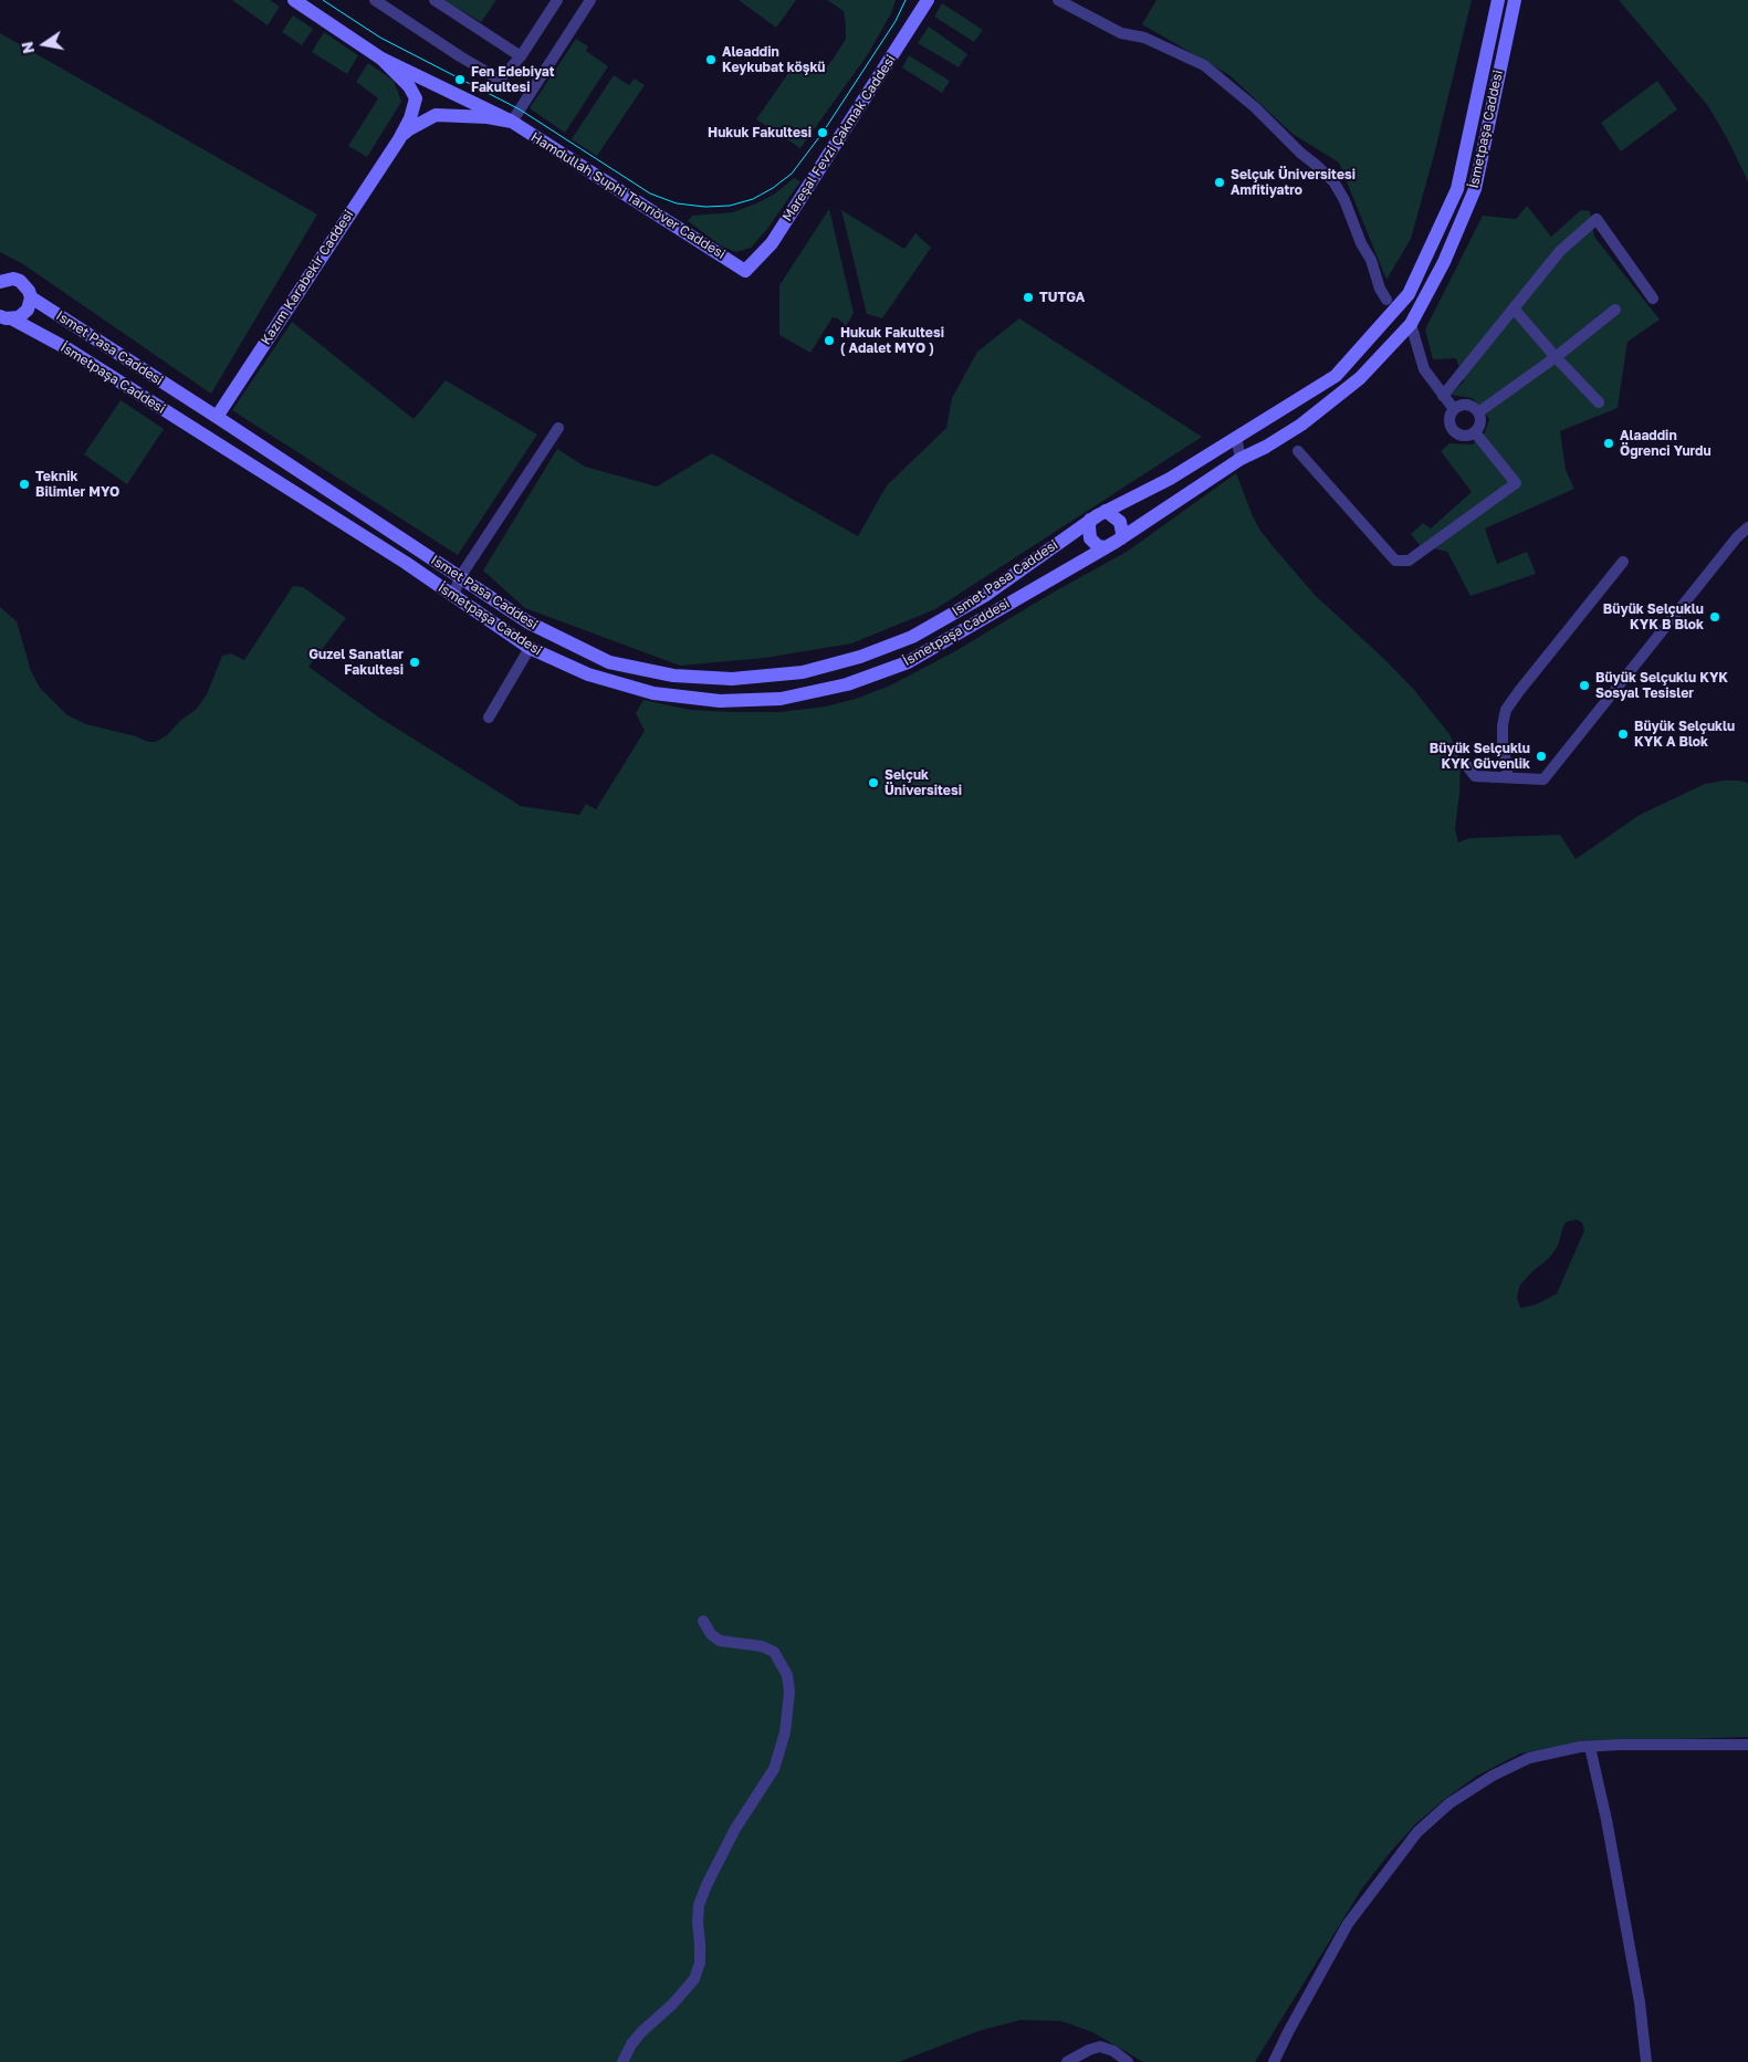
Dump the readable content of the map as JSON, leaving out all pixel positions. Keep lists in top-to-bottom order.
{
  "streets": {
    "main road": [
      "İsmetpaşa Caddesi",
      "Mareşal Fevzi Çakmak Caddesi",
      "Hamdullah Suphi Tanrıöver Caddesi",
      "Kazım Karabekir Caddesi",
      "Ismet Pasa Caddesi"
    ]
  },
  "crossings": [
    ["İsmetpaşa Caddesi", "Ismet Pasa Caddesi"],
    ["Mareşal Fevzi Çakmak Caddesi", "Hamdullah Suphi Tanrıöver Caddesi"],
    ["Kazım Karabekir Caddesi", "Ismet Pasa Caddesi"]
  ],
  "places": [
    "Aleaddin Keykubat köşkü",
    "Fen Edebiyat Fakultesi",
    "Hukuk Fakultesi",
    "Selçuk Üniversitesi Amfitiyatro",
    "TUTGA",
    "Hukuk Fakultesi ( Adalet MYO )",
    "Alaaddin Öğrenci Yurdu",
    "Teknik Bilimler MYO",
    "Büyük Selçuklu KYK B Blok",
    "Guzel Sanatlar Fakultesi",
    "Büyük Selçuklu KYK Sosyal Tesisler",
    "Büyük Selçuklu KYK A Blok",
    "Büyük Selçuklu KYK Güvenlik",
    "Selçuk Üniversitesi"
  ],
  "north": "left"
}
